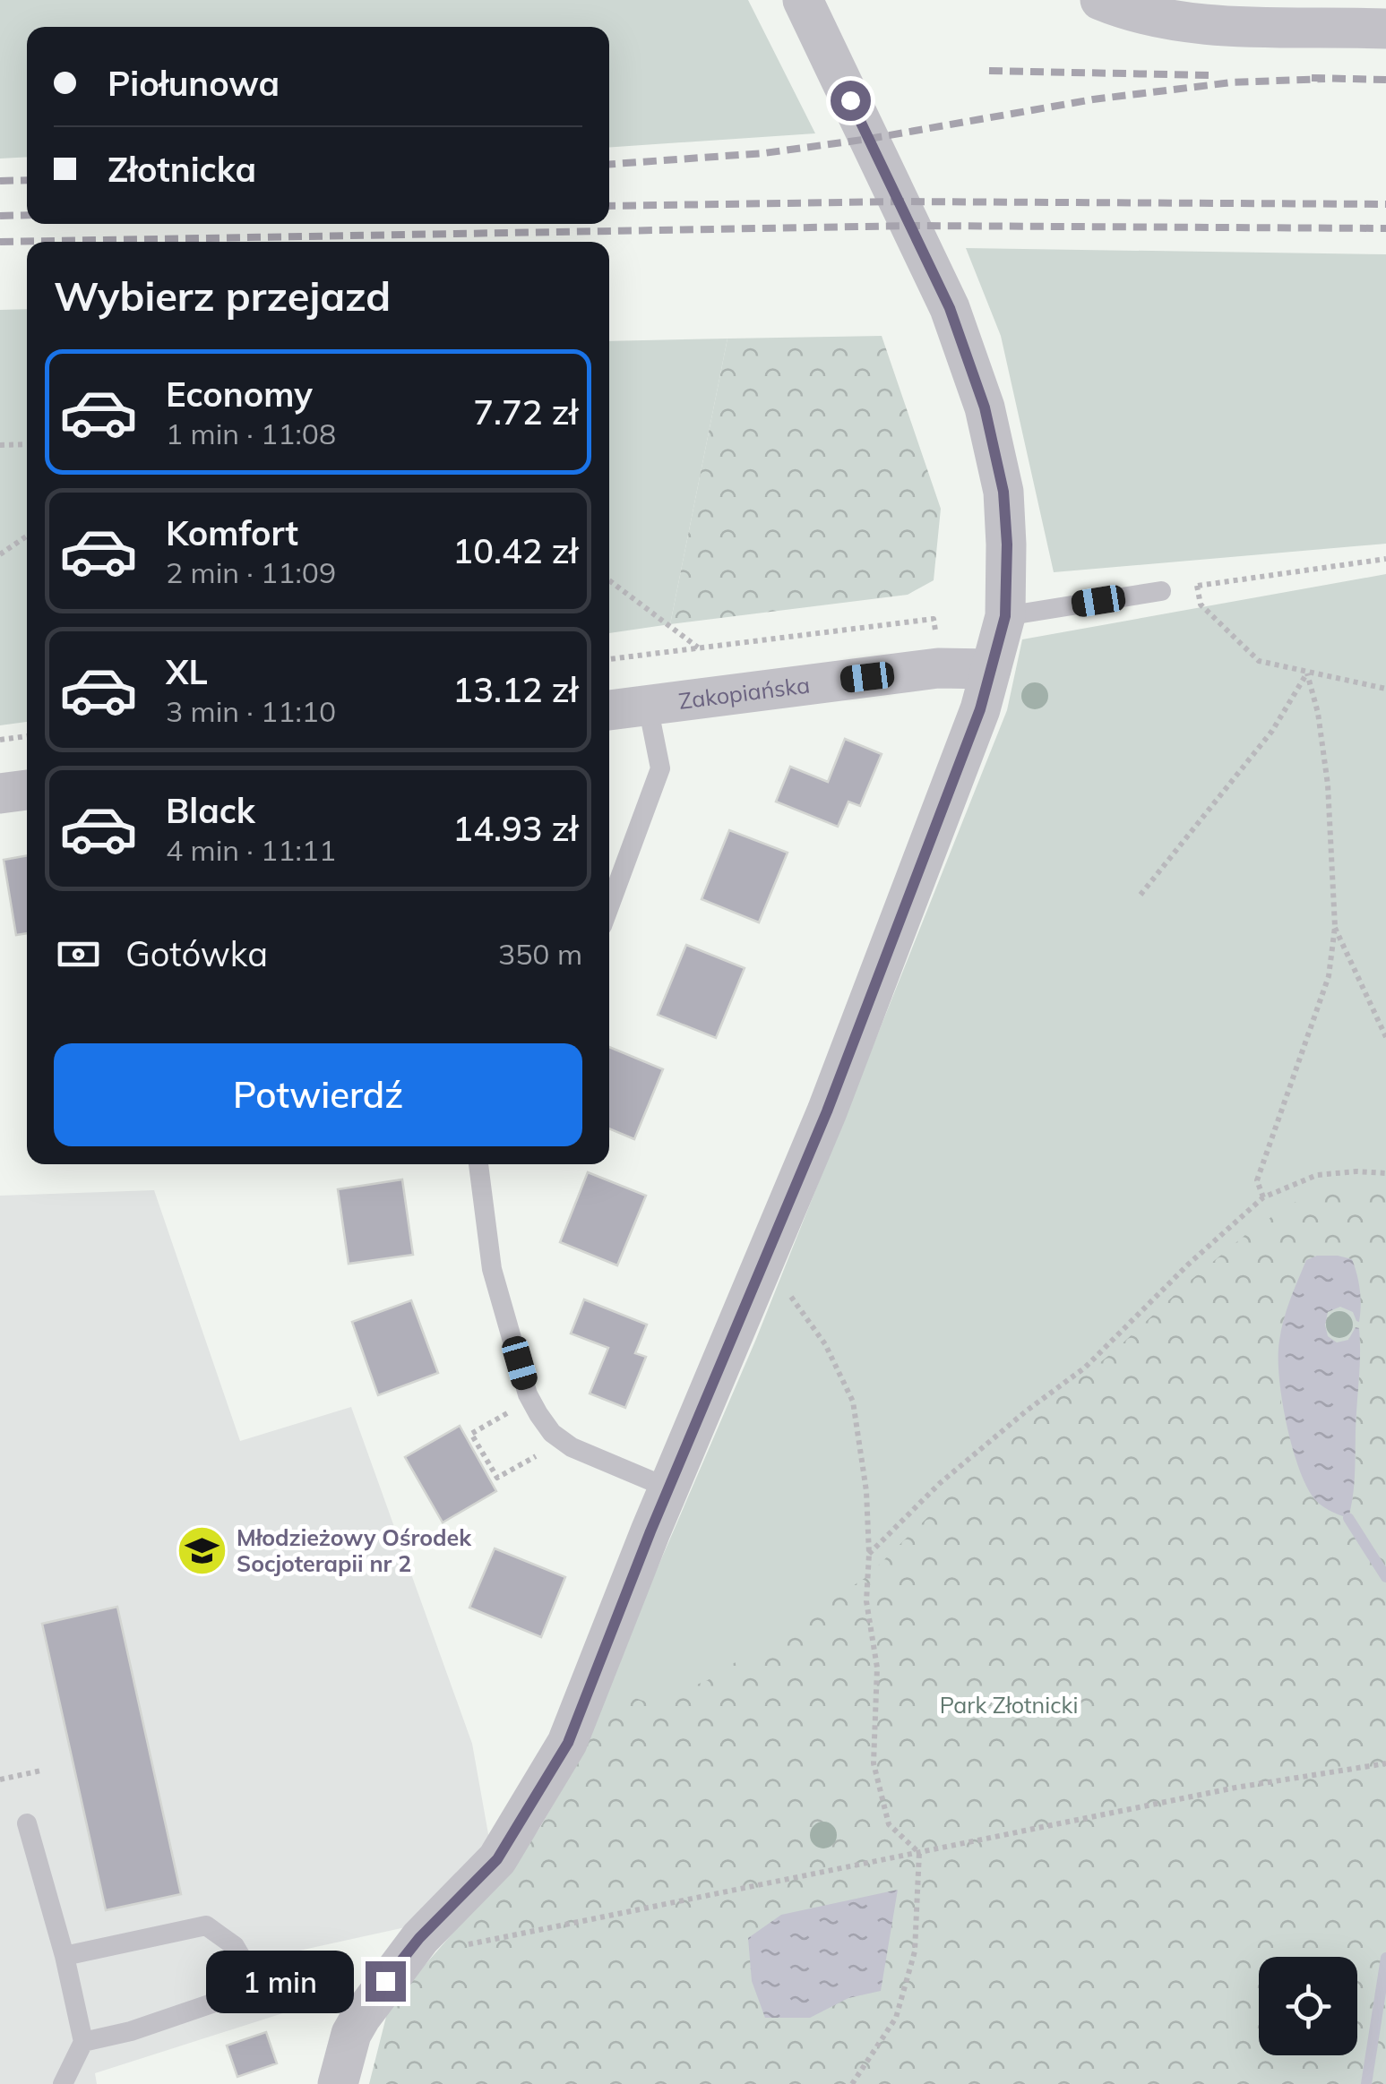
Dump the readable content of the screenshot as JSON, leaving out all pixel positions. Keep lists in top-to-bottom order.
{
  "streets": {
    "street": ["Zakopiańska"]
  },
  "parks": ["Park Złotnicki"],
  "places": {
    "school or university": ["Młodzieżowy Ośrodek Socjoterapii nr 2"]
  },
  "page": {
    "banner": ["Piołunowa", "Złotnicka"],
    "heading": "Wybierz przejazd",
    "list": [
      {
        "name": "Economy",
        "note": "1 min · 11:08",
        "value": "7.72 zł"
      },
      {
        "name": "Komfort",
        "note": "2 min · 11:09",
        "value": "10.42 zł"
      },
      {
        "name": "XL",
        "note": "3 min · 11:10",
        "value": "13.12 zł"
      },
      {
        "name": "Black",
        "note": "4 min · 11:11",
        "value": "14.93 zł"
      }
    ],
    "pay": ["Gotówka", "350 m"],
    "buttons": "Potwierdź",
    "bubble": "1 min"
  }
}
